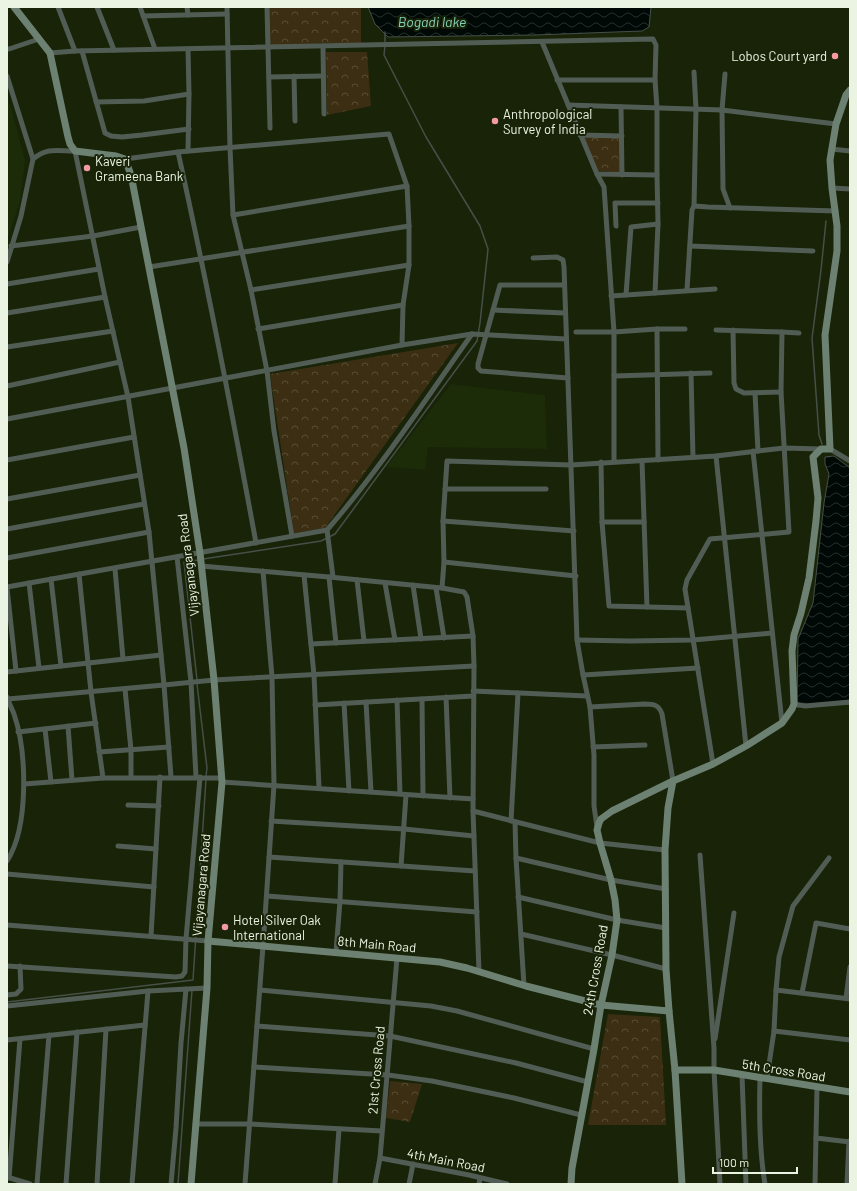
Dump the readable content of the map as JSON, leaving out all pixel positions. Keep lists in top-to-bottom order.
{
  "streets": {
    "street": [
      "Vijayanagara Road",
      "8th Main Road",
      "24th Cross Road",
      "21st Cross Road",
      "5th Cross Road",
      "4th Main Road"
    ]
  },
  "crossings": [
    ["Vijayanagara Road", "8th Main Road"],
    ["8th Main Road", "24th Cross Road"],
    ["8th Main Road", "21st Cross Road"],
    ["21st Cross Road", "4th Main Road"]
  ],
  "water": ["Bogadi lake"],
  "places": [
    "Lobos Court yard",
    "Anthropological Survey of India",
    "Kaveri Grameena Bank",
    "Hotel Silver Oak International"
  ],
  "scale_bar": "100 m"
}
